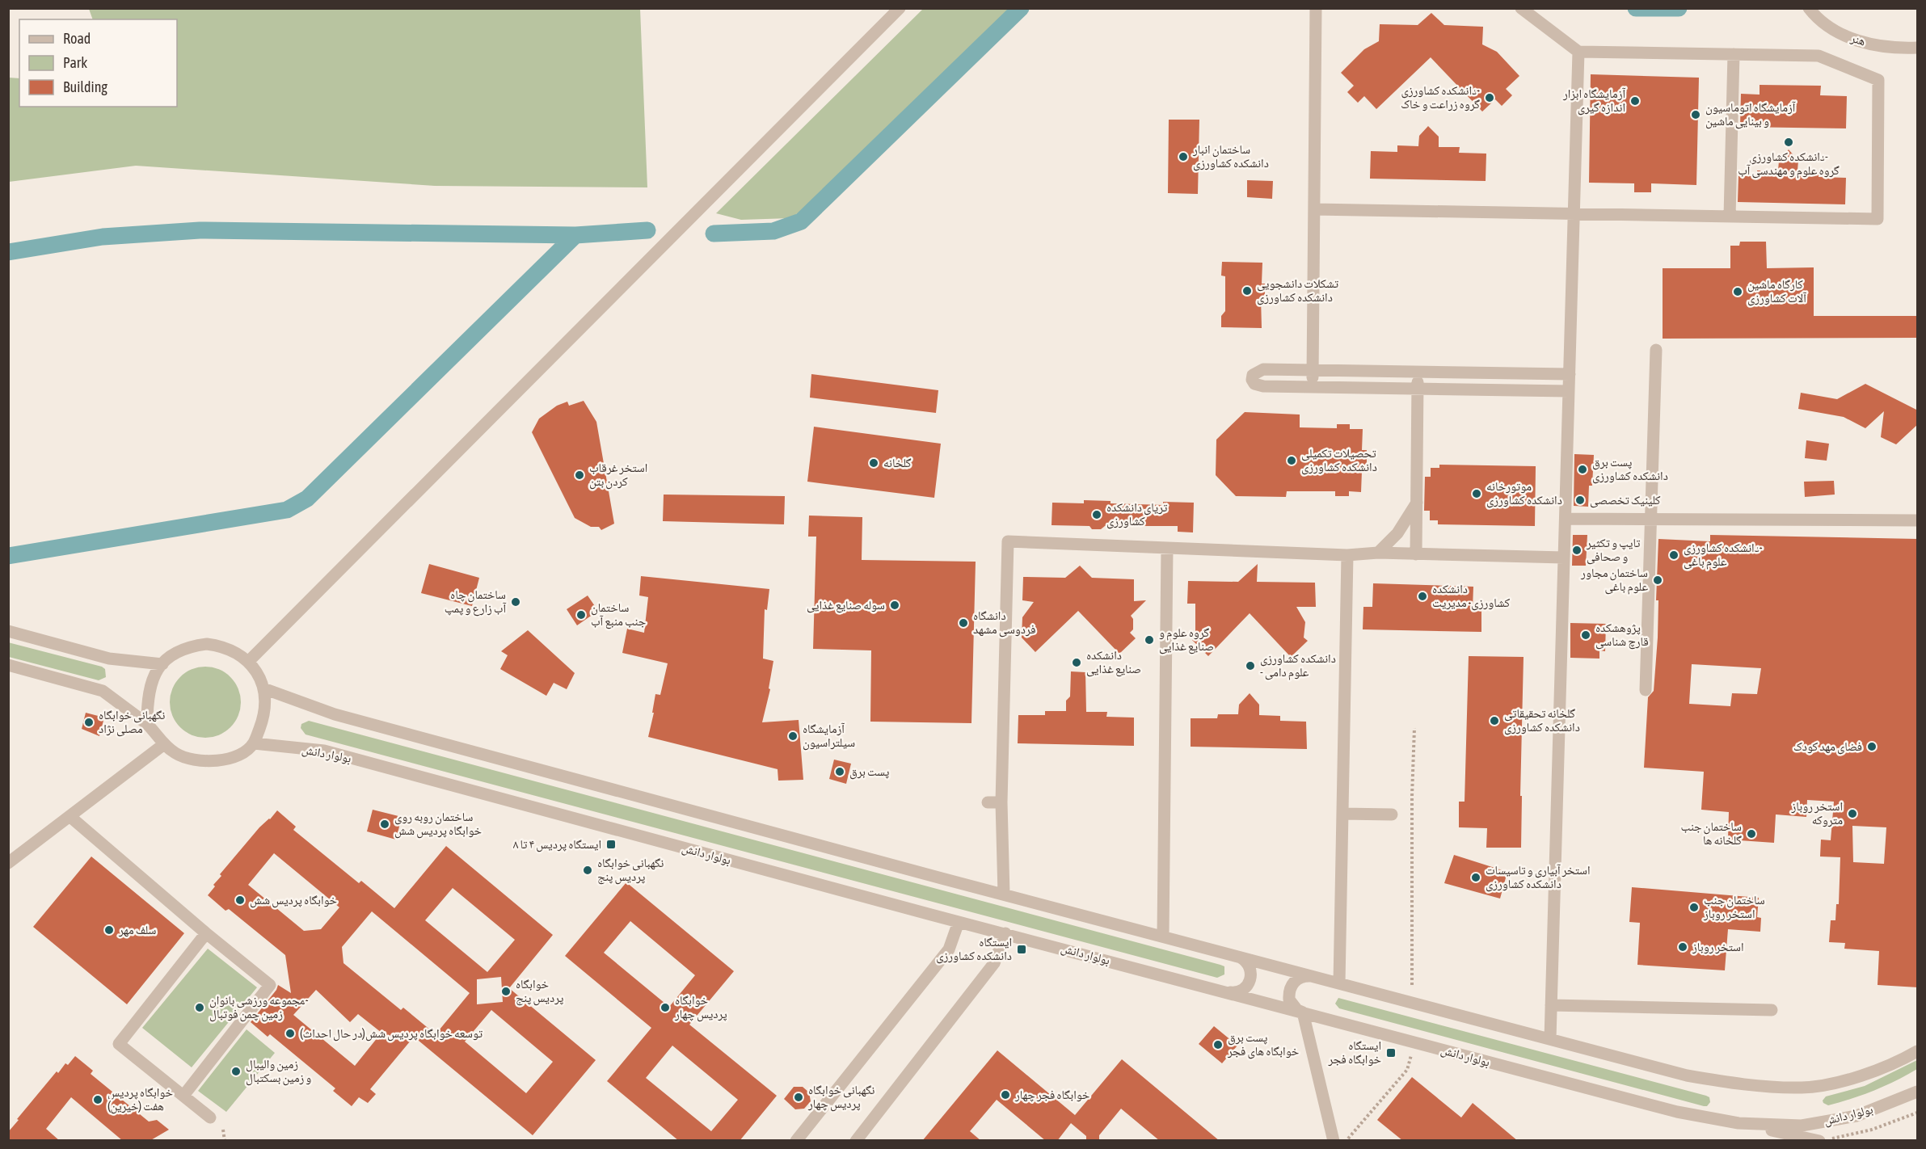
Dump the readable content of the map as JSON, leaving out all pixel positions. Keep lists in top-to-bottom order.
{
  "streets": {
    "street": ["هنر", "بولوار دانش"]
  },
  "places": {
    "other": [
      "دانشکده کشاورزی- گروه زراعت و خاک",
      "آزمایشگاه ابزار اندازه گیری",
      "آزمایشگاه اتوماسیون و بینایی ماشین",
      "دانشکده کشاورزی- گروه علوم و مهندسی آب",
      "ساختمان انبار دانشکده کشاورزی",
      "تشکلات دانشجویی دانشکده کشاورزی",
      "کارگاه ماشین آلات کشاورزی",
      "تحصیلات تکمیلی دانشکده کشاورزی",
      "گلخانه",
      "پست برق دانشکده کشاورزی",
      "استخر غرقاب کردن بتن",
      "موتورخانه دانشکده کشاورزی",
      "کلینیک تخصصی",
      "تریای دانشکده کشاورزی",
      "تایپ و تکثیر و صحافی",
      "دانشکده کشاورزی- علوم باغی",
      "ساختمان مجاور علوم باغی",
      "دانشکده کشاورزی- مدیریت",
      "ساختمان چاه آب زارع و پمپ",
      "سوله صنایع غذایی",
      "ساختمان جنب منبع آب",
      "دانشگاه فردوسی مشهد",
      "پژوهشکده قارچ شناسی",
      "گروه علوم و صنایع غذایی",
      "دانشکده صنایع غذایی",
      "دانشکده کشاورزی - علوم دامی",
      "گلخانه تحقیقاتی دانشکده کشاورزی",
      "نگهبانی خوابگاه مصلی نژاد",
      "آزمایشگاه سیلتراسیون",
      "فضای مهد کودک",
      "پست برق",
      "استخر روباز متروکه",
      "ساختمان روبه روی خوابگاه پردیس شش",
      "ساختمان جنب گلخانه ها",
      "نگهبانی خوابگاه پردیس پنج",
      "استخر آبیاری و تاسیسات دانشکده کشاورزی",
      "خوابگاه پردیس شش",
      "ساختمان جنب استخر روباز",
      "سلف مهر",
      "استخر روباز",
      "خوابگاه پردیس پنج",
      "مجموعه ورزشی بانوان- زمین چمن فوتبال",
      "خوابگاه پردیس چهار",
      "توسعه خوابگاه پردیس شش(در حال احداث)",
      "پست برق خوابگاه های فجر",
      "زمین والیبال و زمین بسکتبال",
      "خوابگاه فجر چهار",
      "نگهبانی خوابگاه پردیس چهار",
      "خوابگاه پردیس هفت (خیرین)"
    ],
    "transit": ["ایستگاه پردیس ۴ تا ۸", "ایستگاه دانشکده کشاورزی", "ایستگاه خوابگاه فجر"]
  },
  "legend": ["Road", "Park", "Building"]
}
